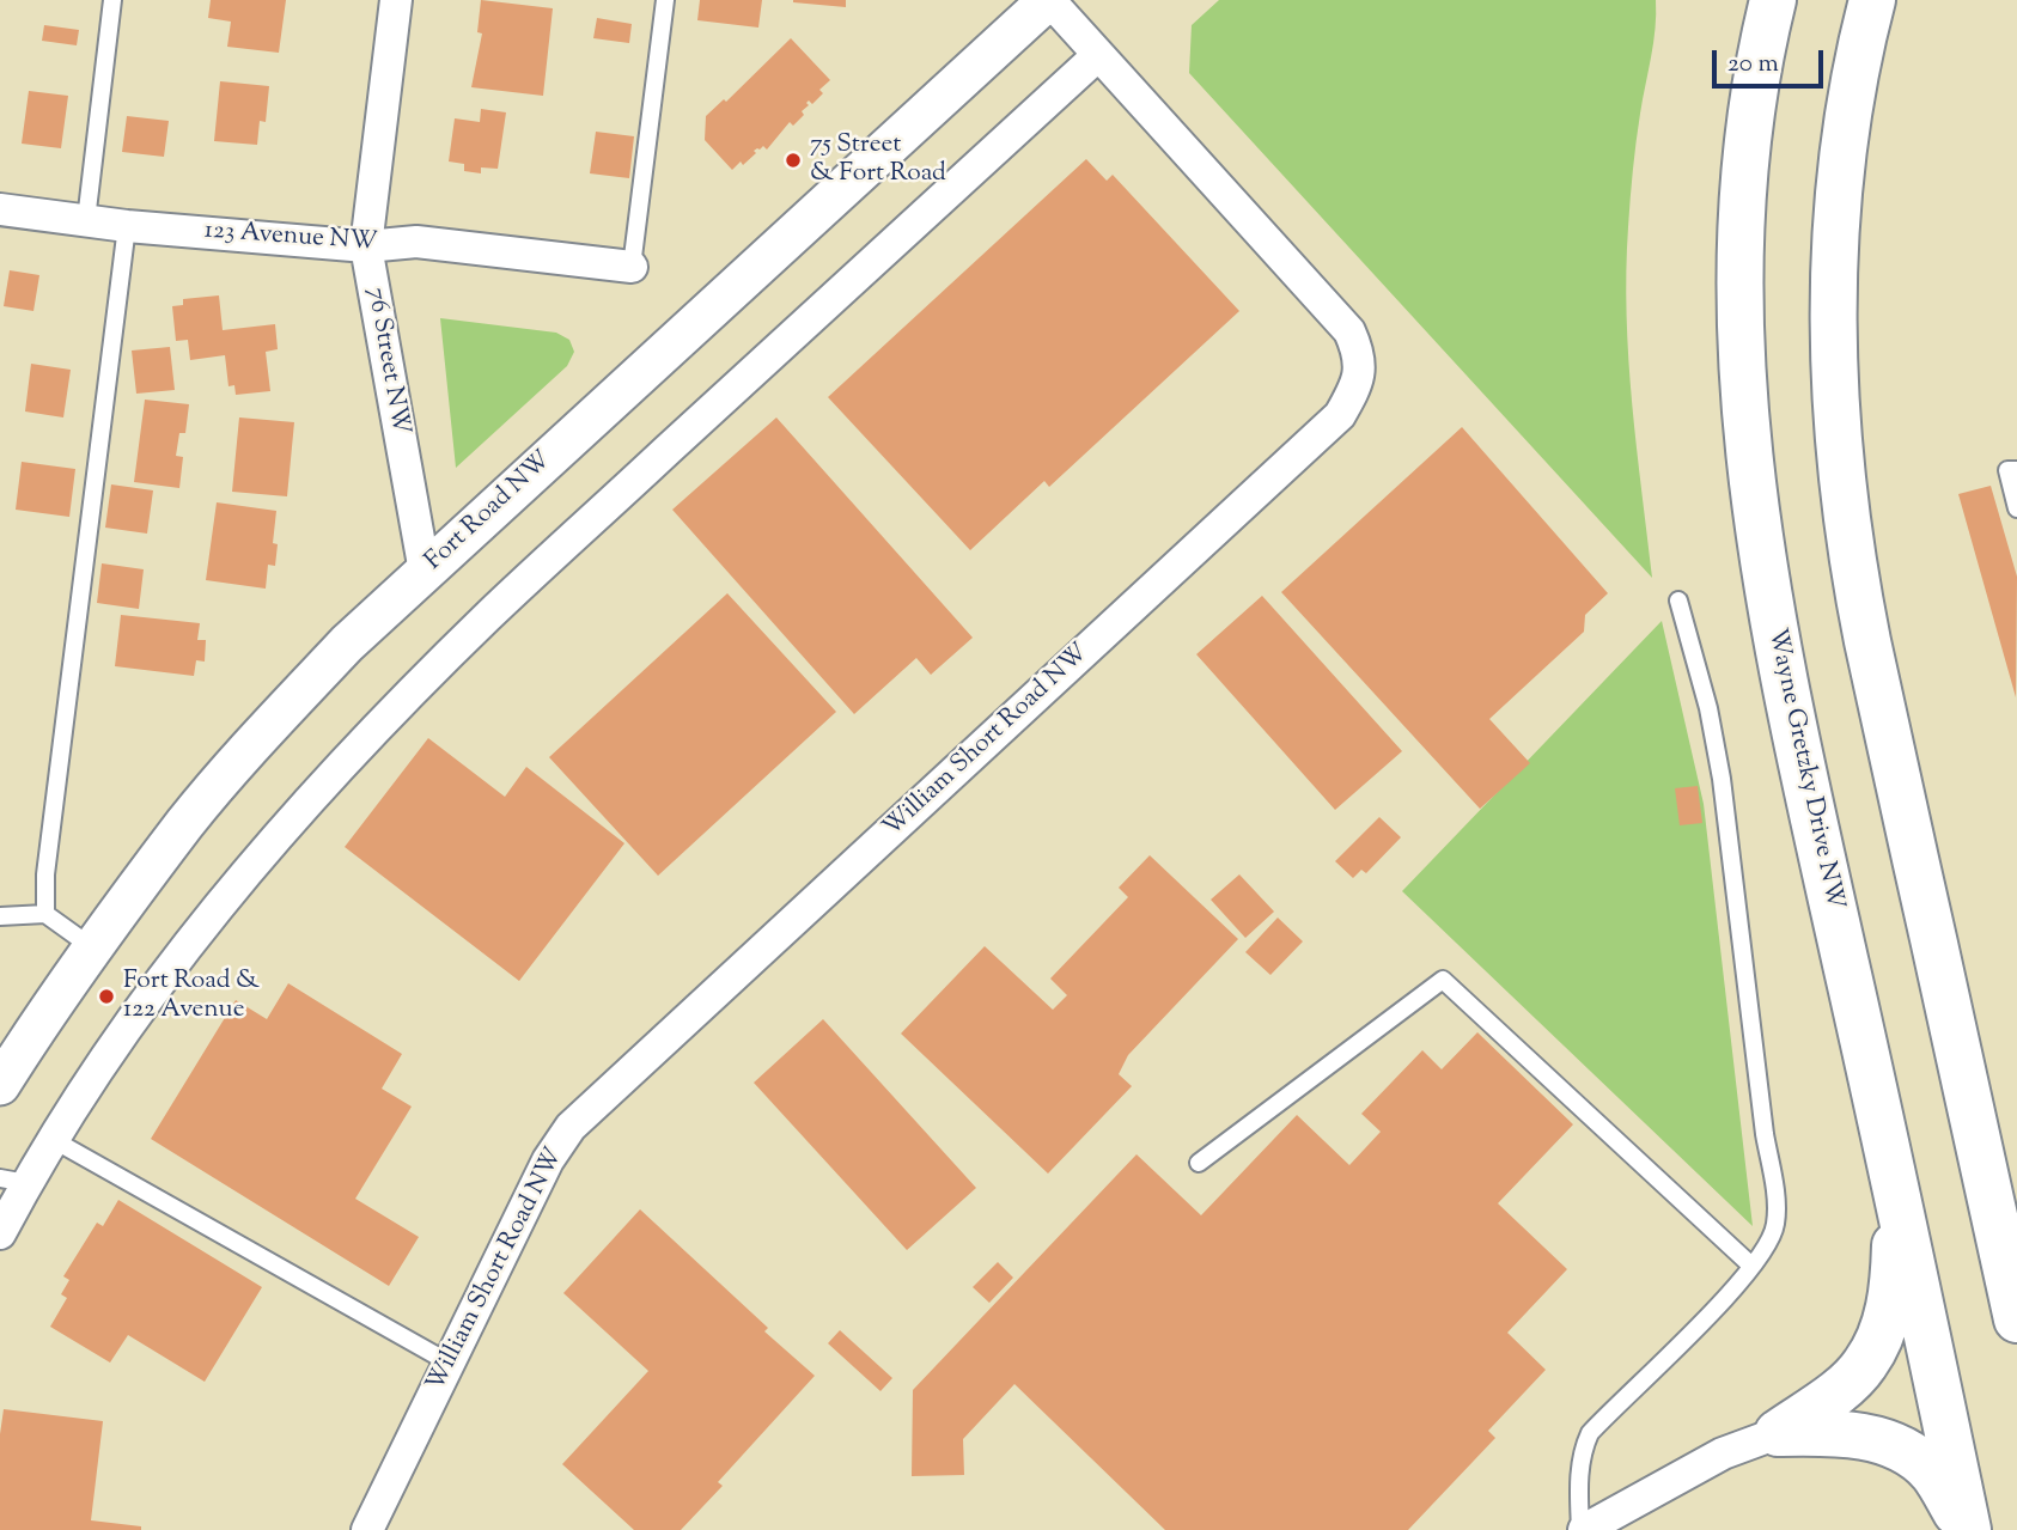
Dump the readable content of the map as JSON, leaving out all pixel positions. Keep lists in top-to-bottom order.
{
  "streets": {
    "main road": ["Wayne Gretzky Drive NW"],
    "street": [
      "123 Avenue NW",
      "76 Street NW",
      "Fort Road NW",
      "William Short Road NW"
    ]
  },
  "crossings": [
    ["123 Avenue NW", "76 Street NW"],
    ["76 Street NW", "Fort Road NW"],
    ["Fort Road NW", "William Short Road NW"]
  ],
  "places": ["75 Street & Fort Road", "Fort Road & 122 Avenue"],
  "scale_bar": "20 m"
}
